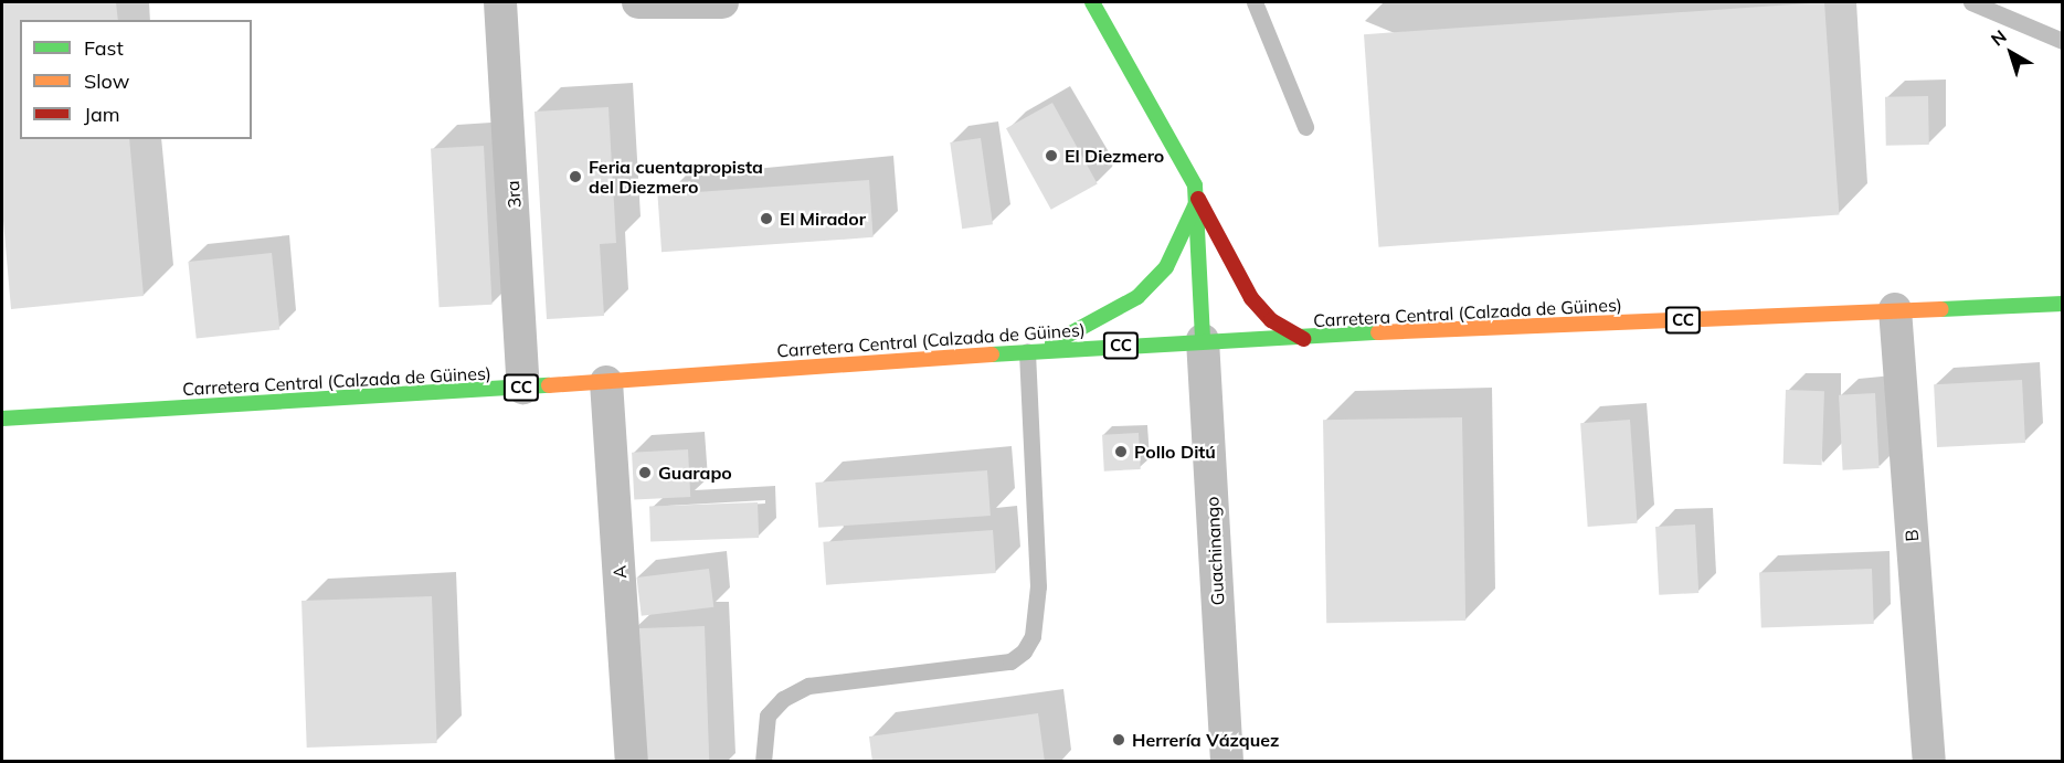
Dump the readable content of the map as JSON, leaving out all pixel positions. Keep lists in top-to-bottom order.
{
  "streets": {
    "main road": ["Carretera Central (Calzada de Güines)", "CC"],
    "street": [
      "3ra",
      "B",
      "Guachinango",
      "A"
    ]
  },
  "crossings": [
    ["3ra", "Carretera Central (Calzada de Güines)"],
    ["Carretera Central (Calzada de Güines)", "B"],
    ["Carretera Central (Calzada de Güines)", "Guachinango"],
    ["Carretera Central (Calzada de Güines)", "A"]
  ],
  "places": [
    "El Diezmero",
    "Feria cuentapropista del Diezmero",
    "El Mirador",
    "Pollo Ditú",
    "Guarapo",
    "Herrería Vázquez"
  ],
  "legend": ["Fast", "Slow", "Jam"],
  "north": "top left"
}
